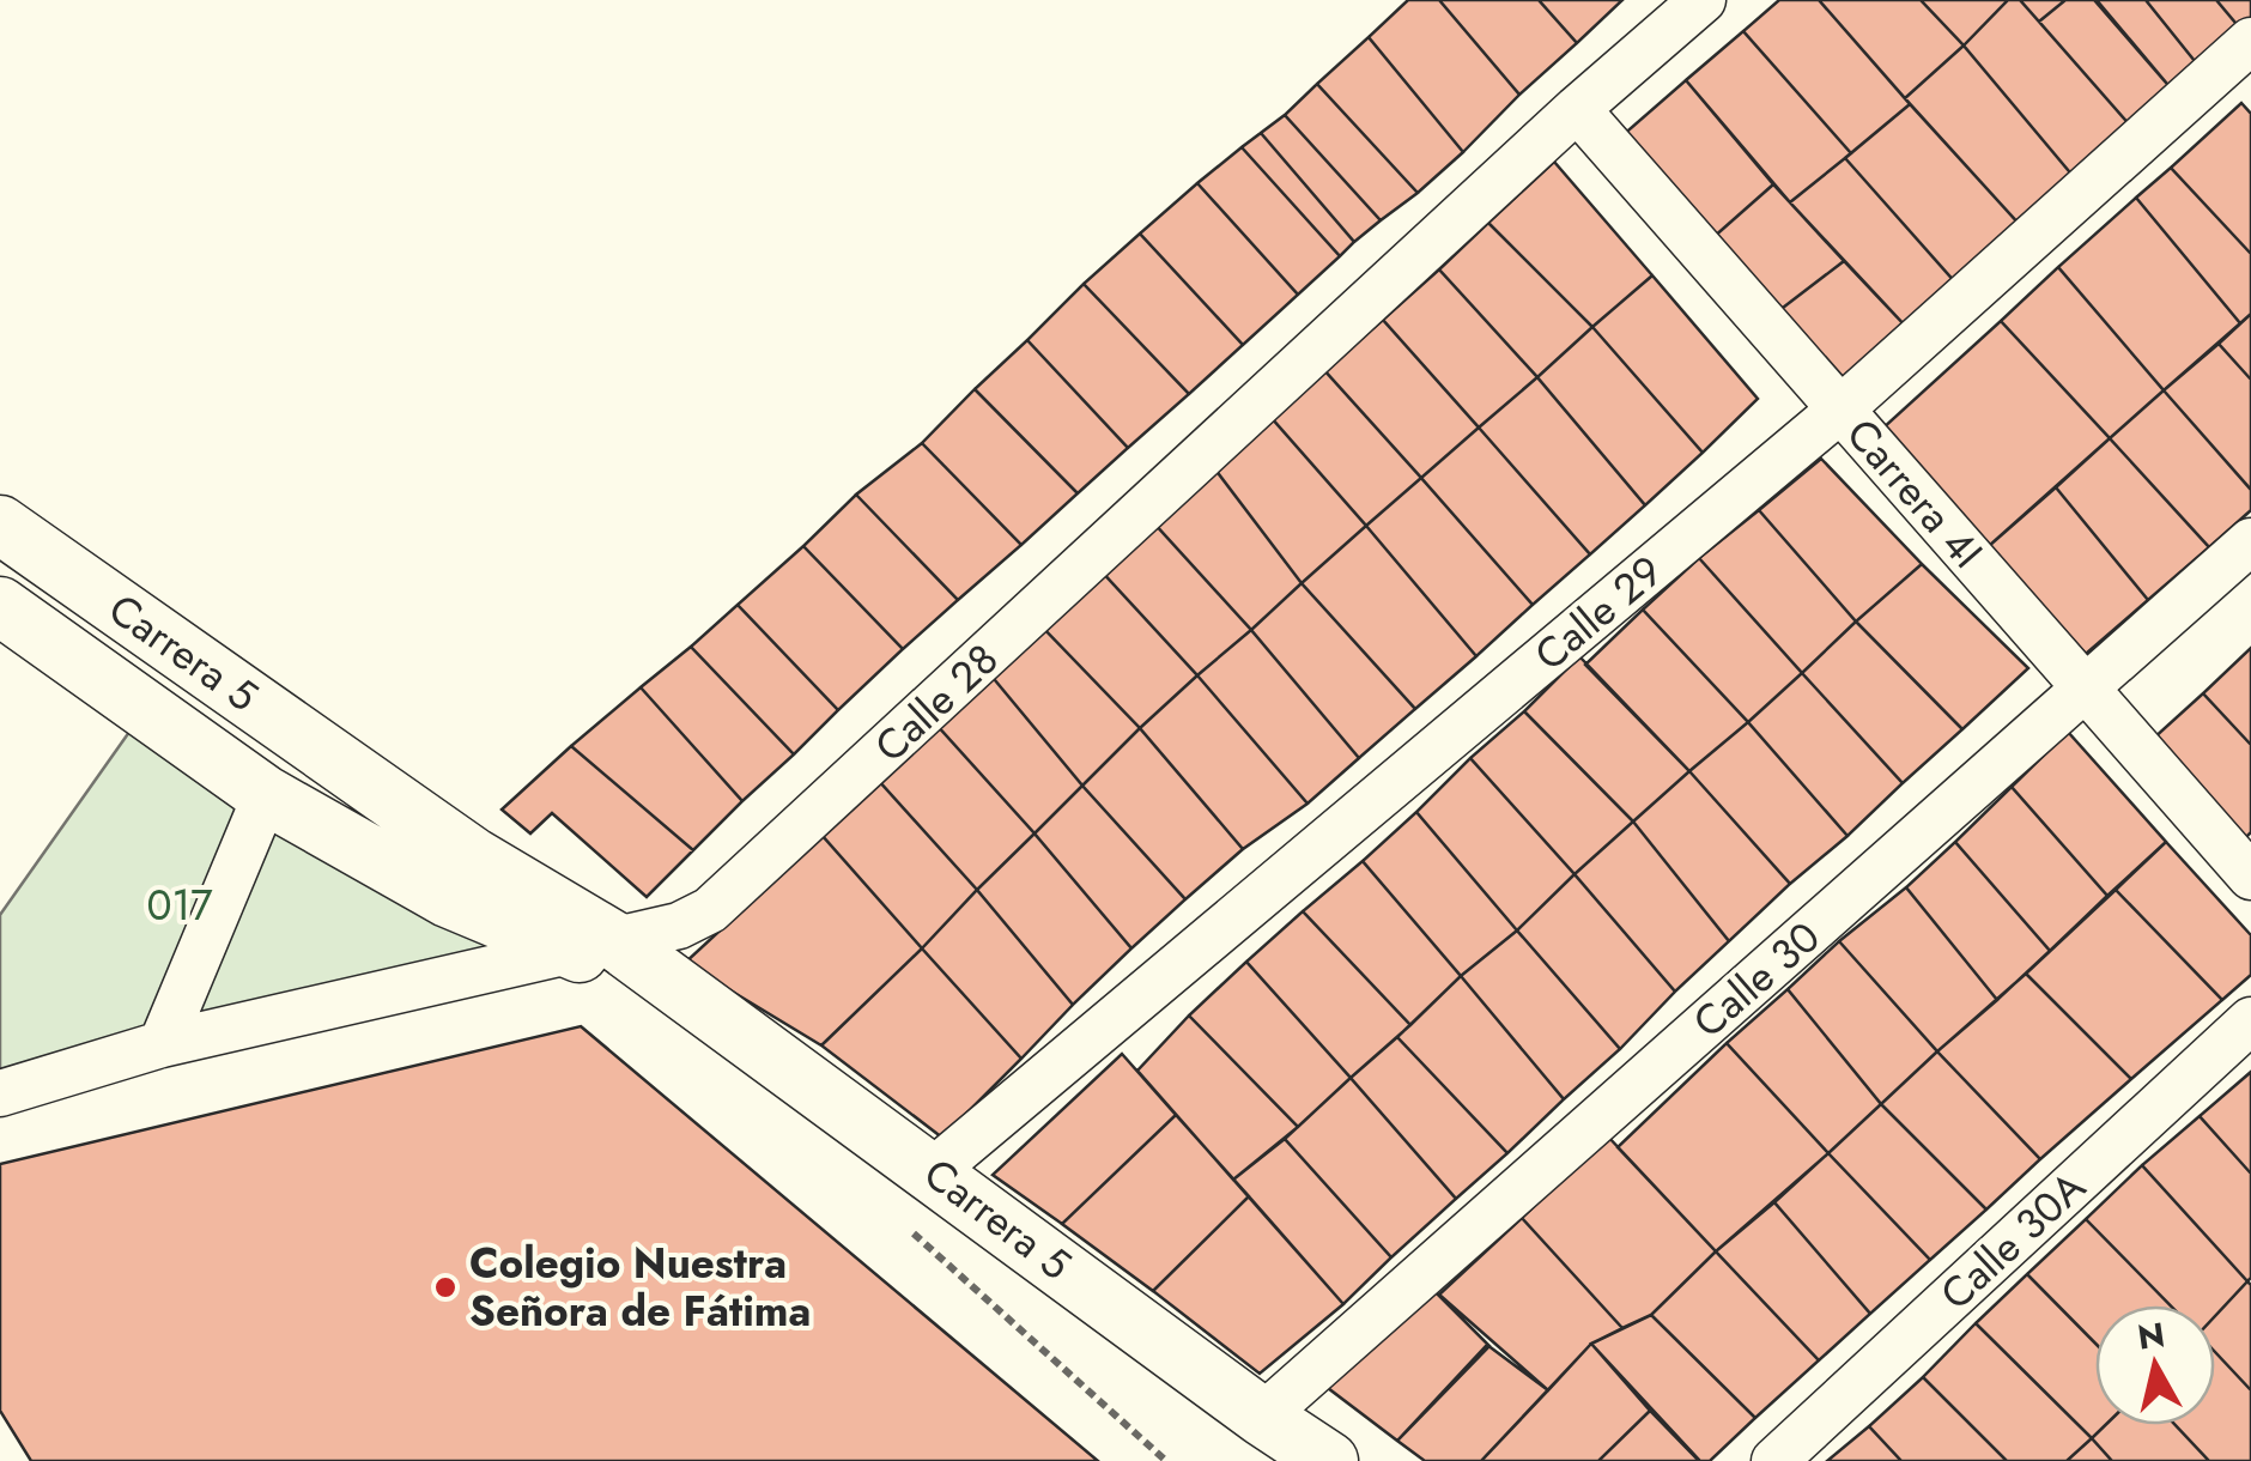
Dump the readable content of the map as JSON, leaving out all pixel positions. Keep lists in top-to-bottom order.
{
  "streets": {
    "street": [
      "Carrera 4I",
      "Calle 29",
      "Carrera 5",
      "Calle 28",
      "Calle 30",
      "Calle 30A"
    ]
  },
  "crossings": [
    ["Carrera 4I", "Calle 29"],
    ["Carrera 4I", "Calle 28"],
    ["Carrera 4I", "Calle 30"],
    ["Calle 29", "Carrera 5"],
    ["Carrera 5", "Calle 28"],
    ["Carrera 5", "Calle 30"]
  ],
  "parks": ["017"],
  "places": ["Colegio Nuestra Señora de Fátima"],
  "north": "top"
}
